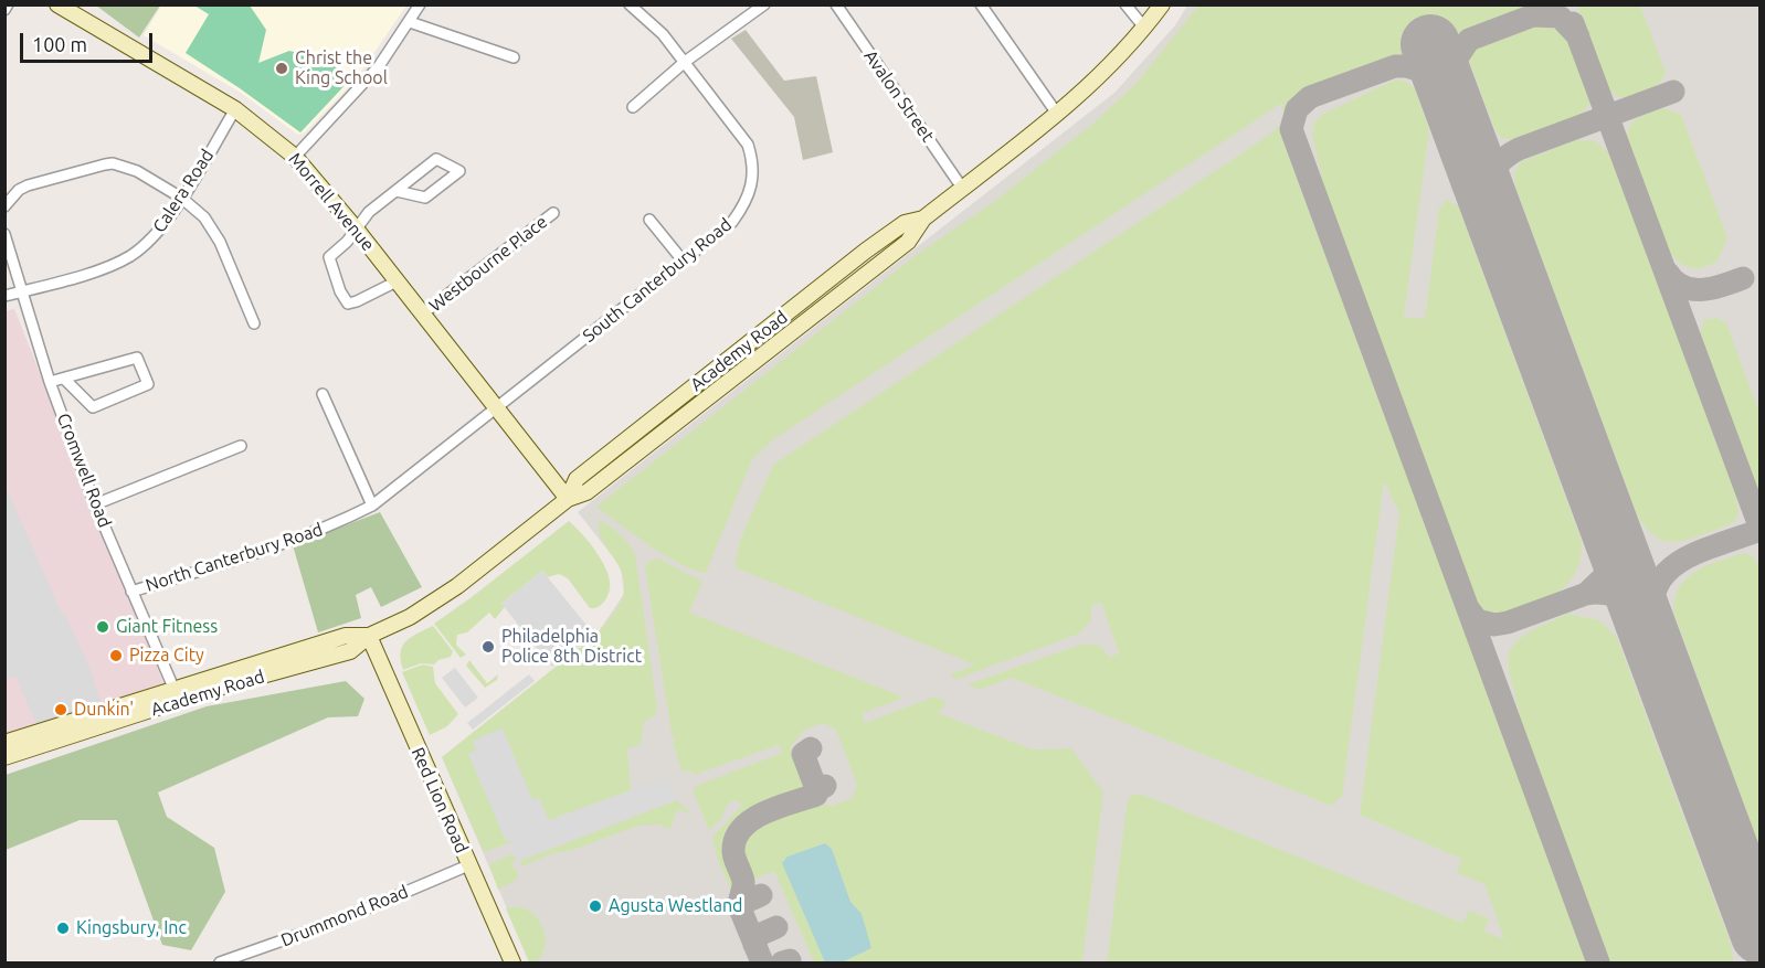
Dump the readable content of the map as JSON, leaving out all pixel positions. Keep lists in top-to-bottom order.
{
  "streets": {
    "main road": ["Morrell Avenue", "Academy Road", "Red Lion Road"],
    "street": [
      "Avalon Street",
      "Calera Road",
      "Westbourne Place",
      "South Canterbury Road",
      "Cromwell Road",
      "North Canterbury Road",
      "Drummond Road"
    ]
  },
  "crossings": [
    ["Avalon Street", "Academy Road"],
    ["Calera Road", "Morrell Avenue"],
    ["Calera Road", "Cromwell Road"],
    ["Morrell Avenue", "Westbourne Place"],
    ["Morrell Avenue", "South Canterbury Road"],
    ["Morrell Avenue", "Academy Road"],
    ["Morrell Avenue", "North Canterbury Road"],
    ["South Canterbury Road", "North Canterbury Road"],
    ["Academy Road", "Cromwell Road"],
    ["Academy Road", "Red Lion Road"],
    ["Cromwell Road", "North Canterbury Road"],
    ["Red Lion Road", "Drummond Road"]
  ],
  "places": [
    "Christ the King School",
    "Giant Fitness",
    "Philadelphia Police 8th District",
    "Pizza City",
    "Dunkin'",
    "Agusta Westland",
    "Kingsbury, Inc"
  ],
  "scale_bar": "100 m"
}
